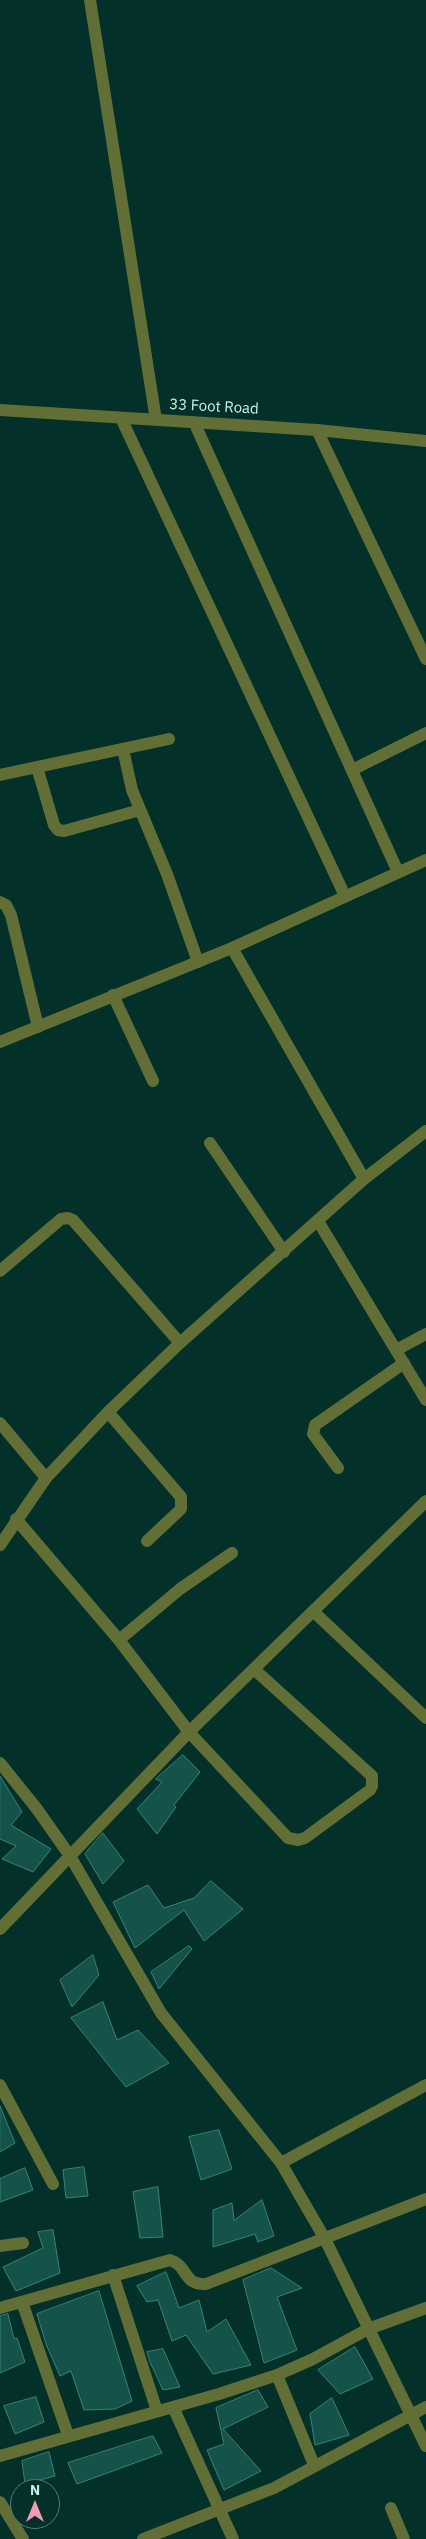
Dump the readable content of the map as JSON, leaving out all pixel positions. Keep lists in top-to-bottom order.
{
  "streets": {
    "street": ["33 Foot Road"]
  },
  "north": "top"
}
